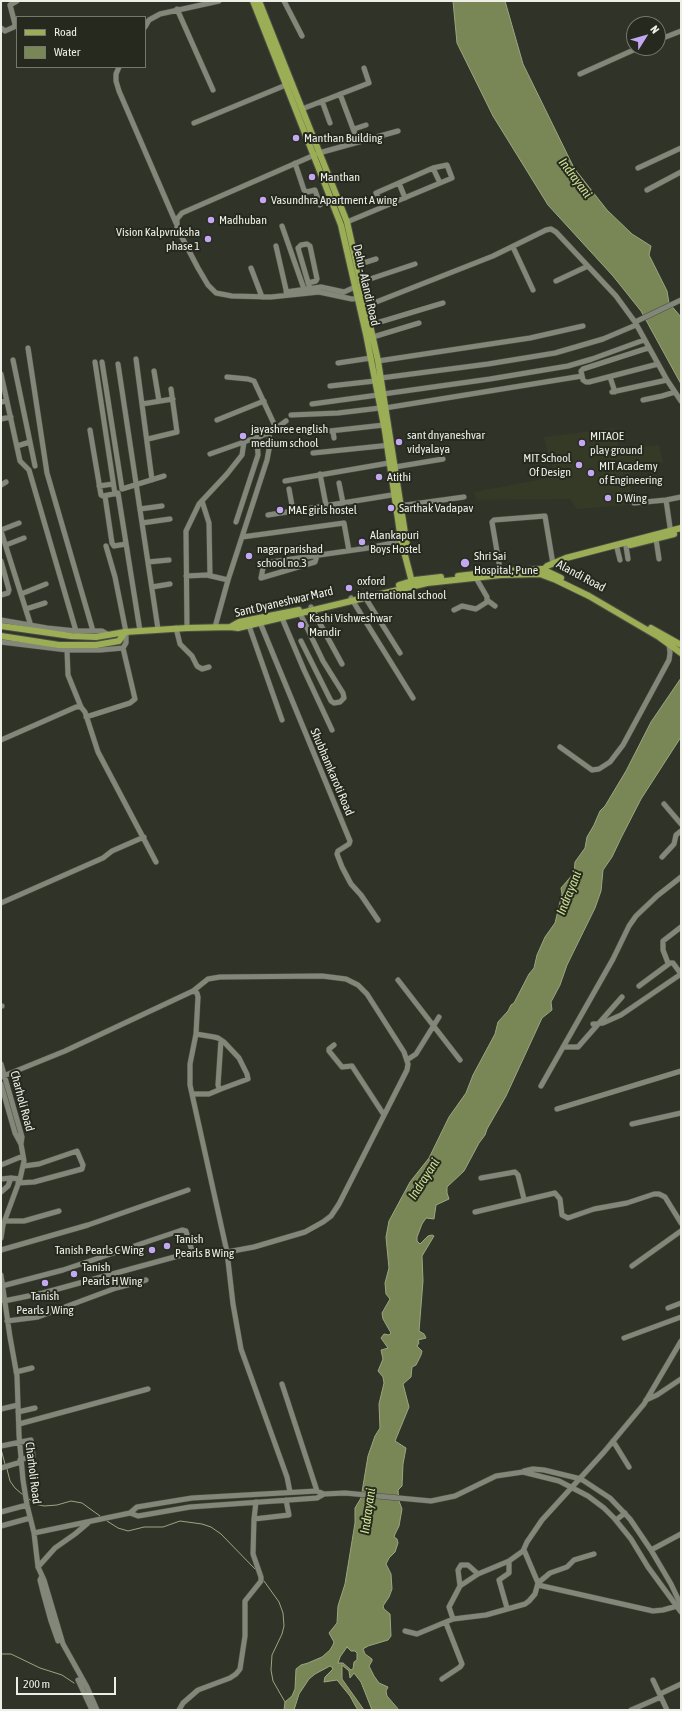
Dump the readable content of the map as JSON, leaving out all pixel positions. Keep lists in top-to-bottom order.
{
  "streets": {
    "main road": ["Dehu - Alandi Road", "Alandi Road"],
    "street": ["Shubhamkaroti Road", "Charholi Road"]
  },
  "crossings": [
    ["Dehu - Alandi Road", "Alandi Road"]
  ],
  "water": ["Indrayani"],
  "places": [
    "Manthan Building",
    "Manthan",
    "Vasundhra Apartment A wing",
    "Madhuban",
    "Vision Kalpvruksha phase 1",
    "jayashree english medium school",
    "sant dnyaneshvar vidyalaya",
    "MITAOE play ground",
    "MIT School Of Design",
    "MIT Academy of Engineering",
    "Atithi",
    "D Wing",
    "Sarthak Vadapav",
    "MAE girls hostel",
    "Alankapuri Boys Hostel",
    "nagar parishad school no.3",
    "Shri Sai Hospital, Pune",
    "oxford international school",
    "Kashi Vishweshwar Mandir",
    "Tanish Pearls B Wing",
    "Tanish Pearls C Wing",
    "Tanish Pearls H Wing",
    "Tanish Pearls J Wing"
  ],
  "legend": ["Road", "Water"],
  "scale_bar": "200 m",
  "north": "top right"
}
